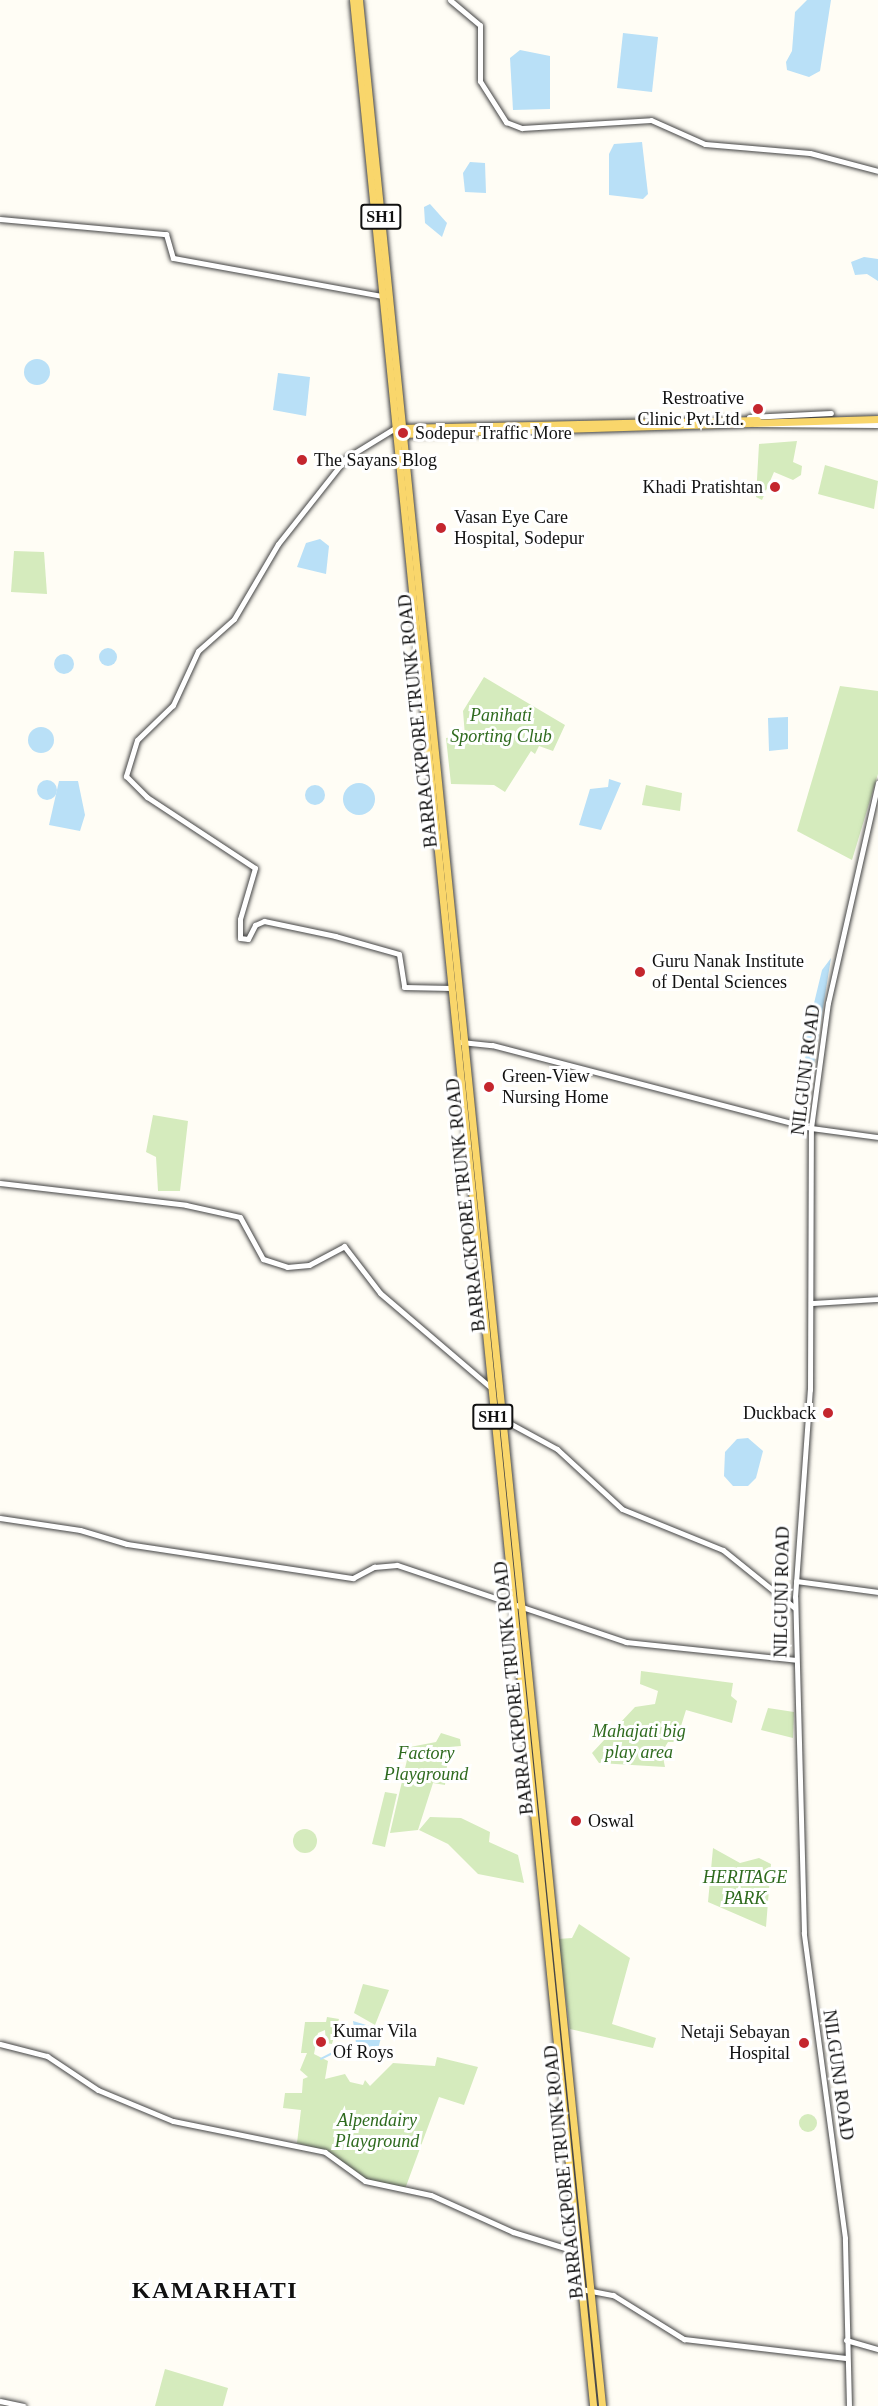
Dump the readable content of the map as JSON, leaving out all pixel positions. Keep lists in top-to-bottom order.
{
  "streets": {
    "main road": ["SH1", "BARRACKPORE TRUNK ROAD"],
    "street": ["NILGUNJ ROAD"]
  },
  "districts": ["KAMARHATI"],
  "parks": [
    "Panihati Sporting Club",
    "Mahajati big play area",
    "Factory Playground",
    "HERITAGE PARK",
    "Alpendairy Playground"
  ],
  "places": [
    "Restroative Clinic Pvt.Ltd.",
    "Sodepur Traffic More",
    "The Sayans Blog",
    "Khadi Pratishtan",
    "Vasan Eye Care Hospital, Sodepur",
    "Guru Nanak Institute of Dental Sciences",
    "Green-View Nursing Home",
    "Duckback",
    "Oswal",
    "Kumar Vila Of Roys",
    "Netaji Sebayan Hospital"
  ]
}
